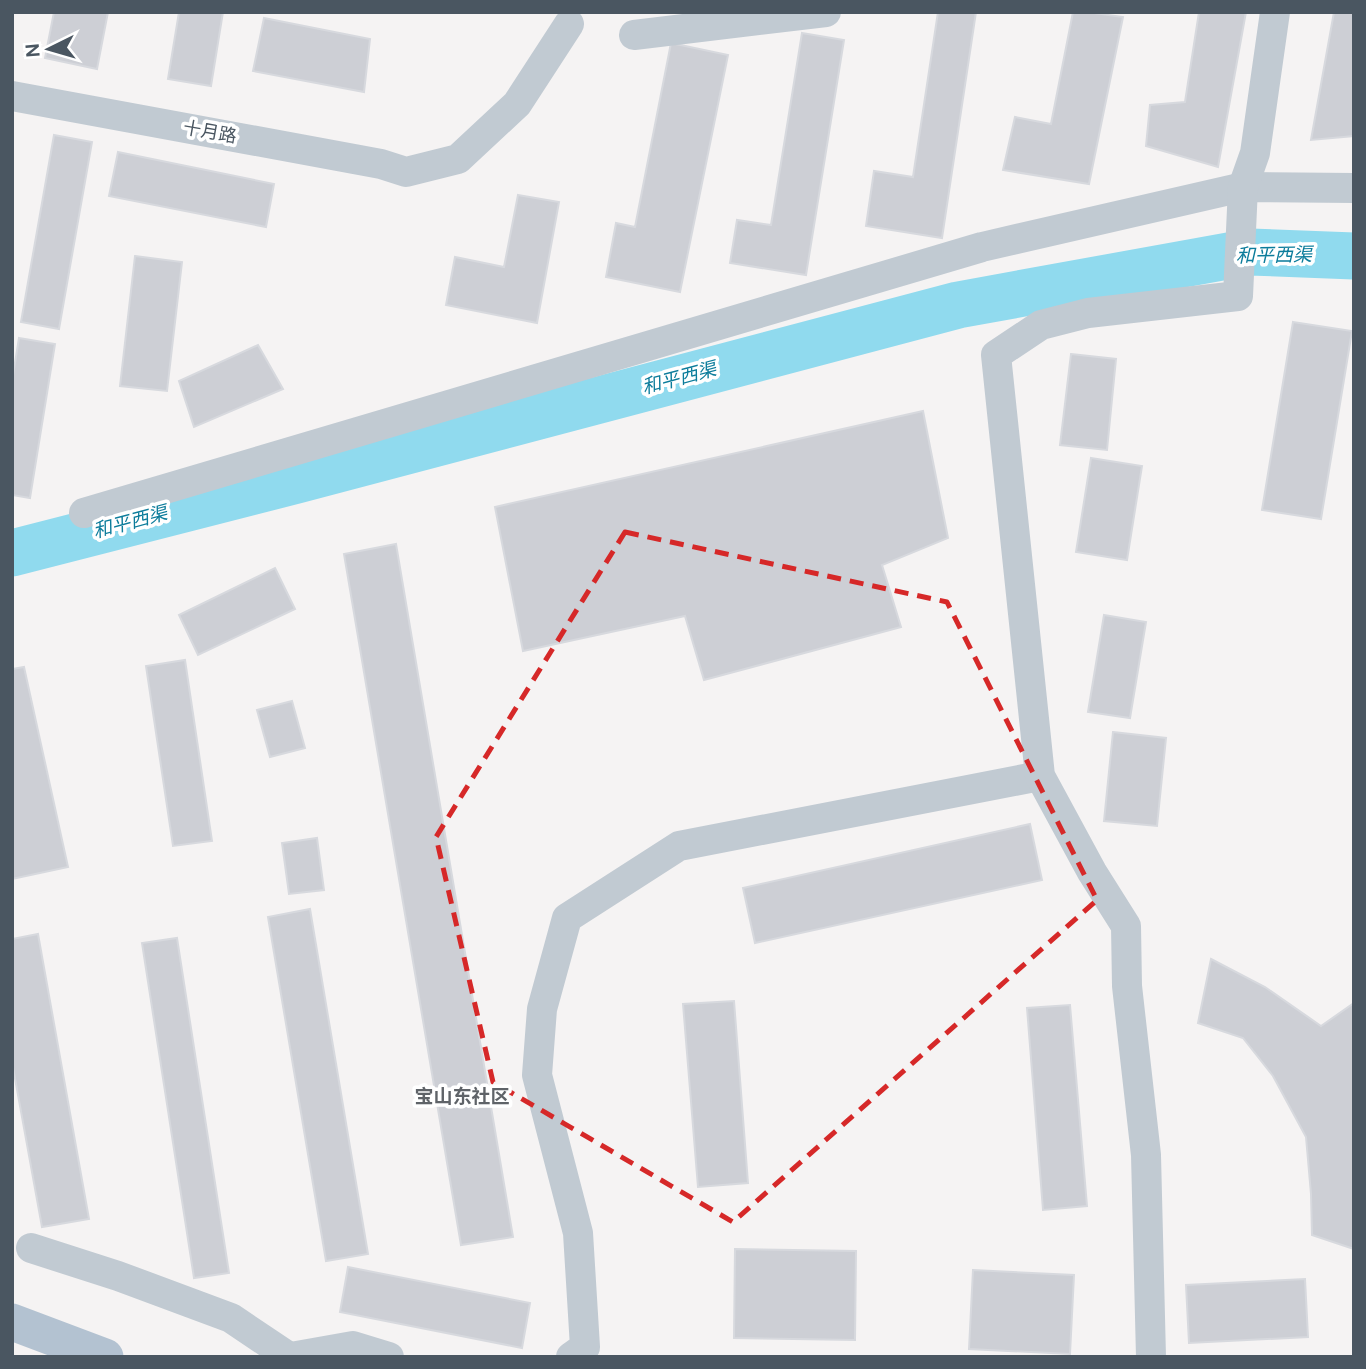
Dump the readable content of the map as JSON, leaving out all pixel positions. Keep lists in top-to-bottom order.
{
  "streets": {
    "street": ["十月路"]
  },
  "districts": ["宝山东社区"],
  "water": ["和平西渠"],
  "north": "left"
}
